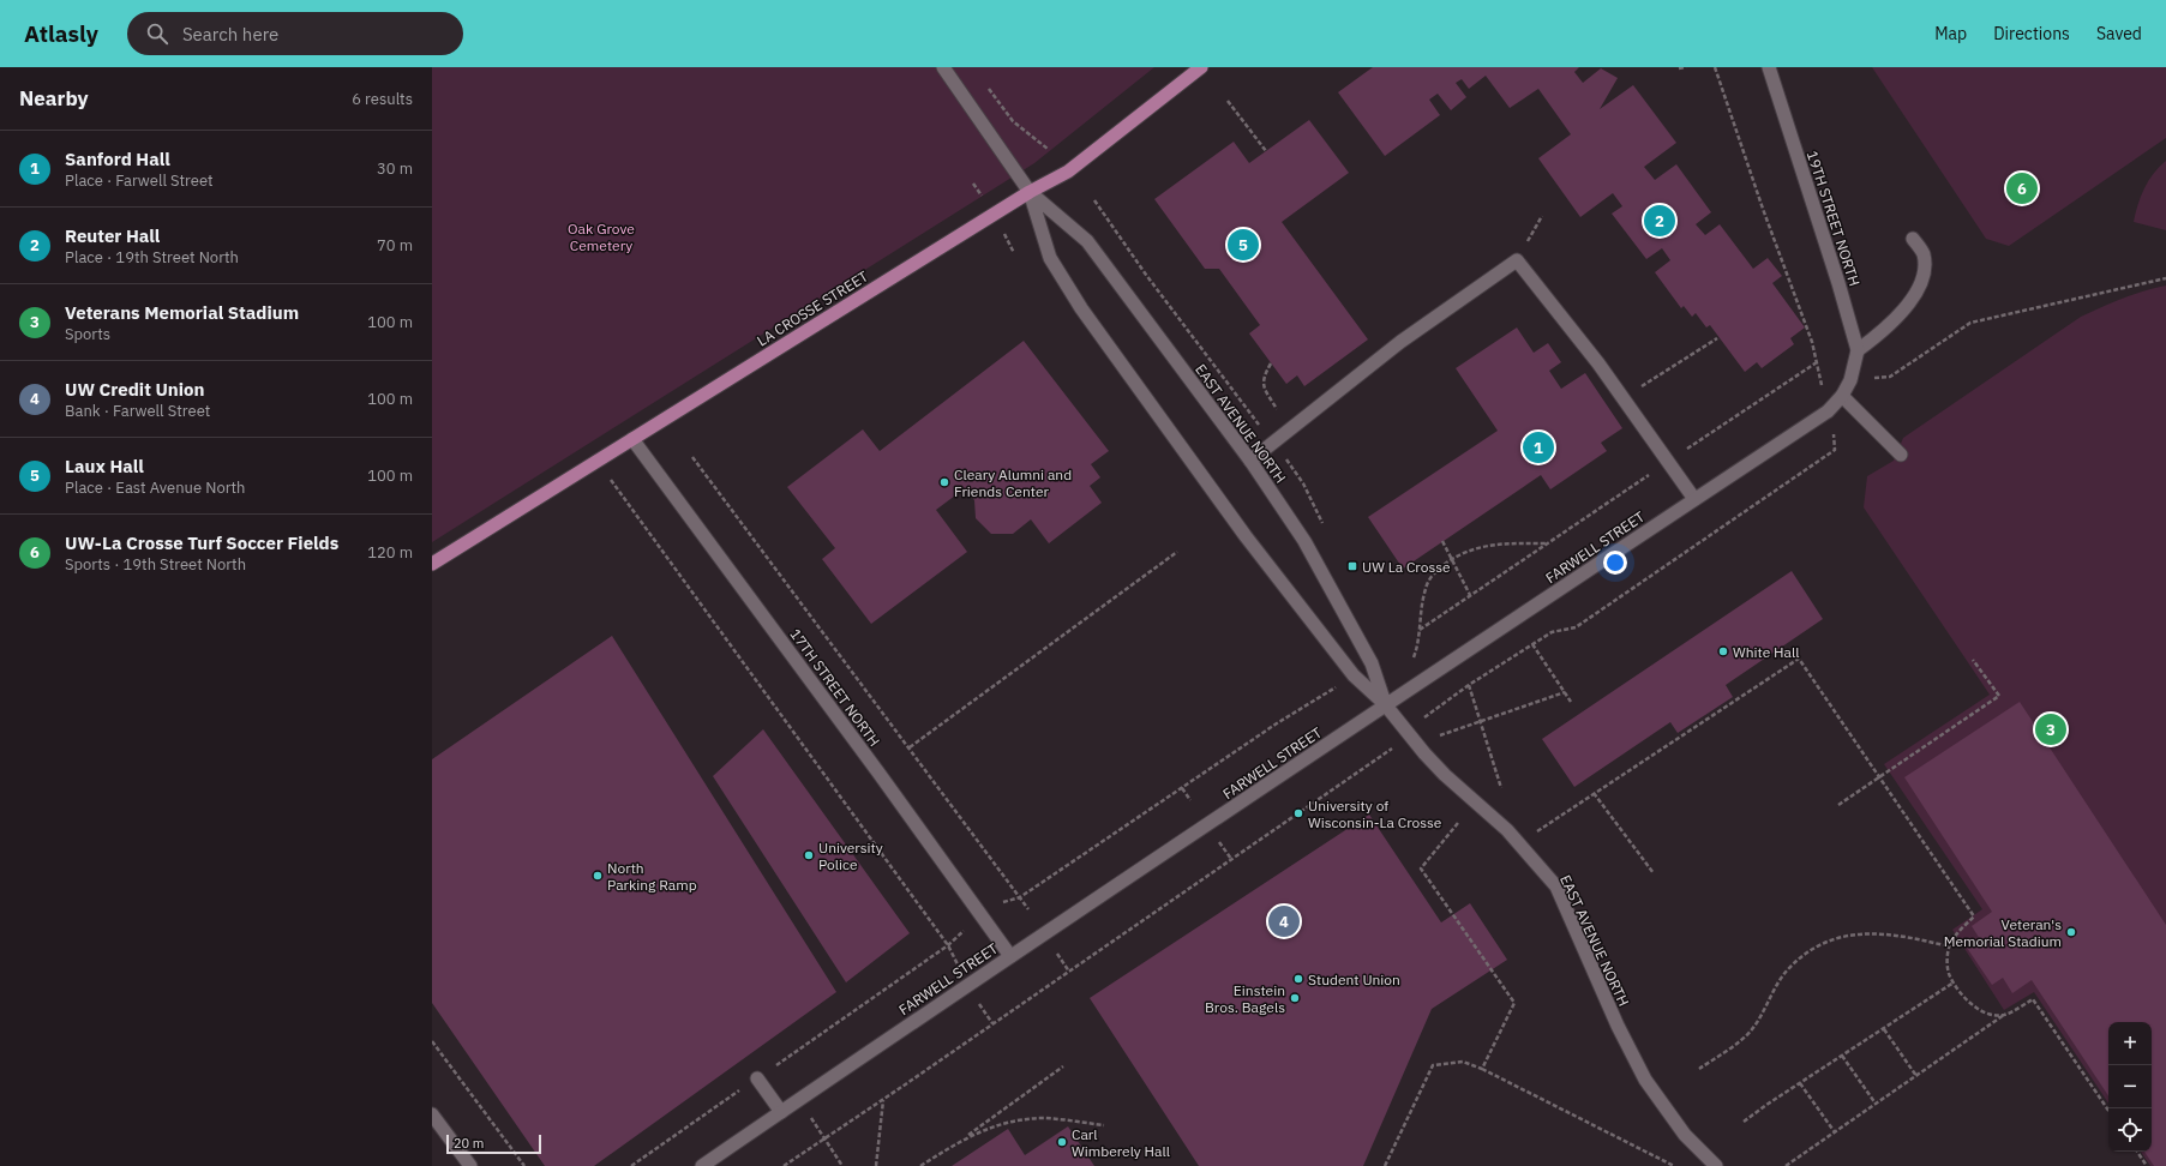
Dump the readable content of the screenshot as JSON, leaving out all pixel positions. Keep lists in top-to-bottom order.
{
  "streets": {
    "main road": ["LA CROSSE STREET"],
    "street": [
      "19TH STREET NORTH",
      "EAST AVENUE NORTH",
      "FARWELL STREET",
      "17TH STREET NORTH"
    ]
  },
  "crossings": [
    ["19TH STREET NORTH", "FARWELL STREET"],
    ["LA CROSSE STREET", "EAST AVENUE NORTH"],
    ["LA CROSSE STREET", "17TH STREET NORTH"],
    ["EAST AVENUE NORTH", "FARWELL STREET"],
    ["FARWELL STREET", "17TH STREET NORTH"]
  ],
  "parks": ["Oak Grove Cemetery"],
  "places": {
    "other": [
      "Cleary Alumni and Friends Center",
      "White Hall",
      "University of Wisconsin-La Crosse",
      "University Police",
      "North Parking Ramp",
      "Veteran's Memorial Stadium",
      "Student Union",
      "Einstein Bros. Bagels",
      "Carl Wimberely Hall"
    ],
    "transit": ["UW La Crosse"]
  },
  "scale_bar": "20 m",
  "page": {
    "header": "Atlasly",
    "search": "Search here",
    "nav": ["Map", "Directions", "Saved"],
    "heading": ["Nearby", "6 results"],
    "list": [
      {
        "mark": "1",
        "name": "Sanford Hall",
        "note": "Place · Farwell Street",
        "value": "30 m"
      },
      {
        "mark": "2",
        "name": "Reuter Hall",
        "note": "Place · 19th Street North",
        "value": "70 m"
      },
      {
        "mark": "3",
        "name": "Veterans Memorial Stadium",
        "note": "Sports",
        "value": "100 m"
      },
      {
        "mark": "4",
        "name": "UW Credit Union",
        "note": "Bank · Farwell Street",
        "value": "100 m"
      },
      {
        "mark": "5",
        "name": "Laux Hall",
        "note": "Place · East Avenue North",
        "value": "100 m"
      },
      {
        "mark": "6",
        "name": "UW-La Crosse Turf Soccer Fields",
        "note": "Sports · 19th Street North",
        "value": "120 m"
      }
    ],
    "pins": [
      "6",
      "2",
      "5",
      "1",
      "3",
      "4"
    ],
    "map_buttons": ["+", "−"],
    "scale": "20 m"
  }
}
